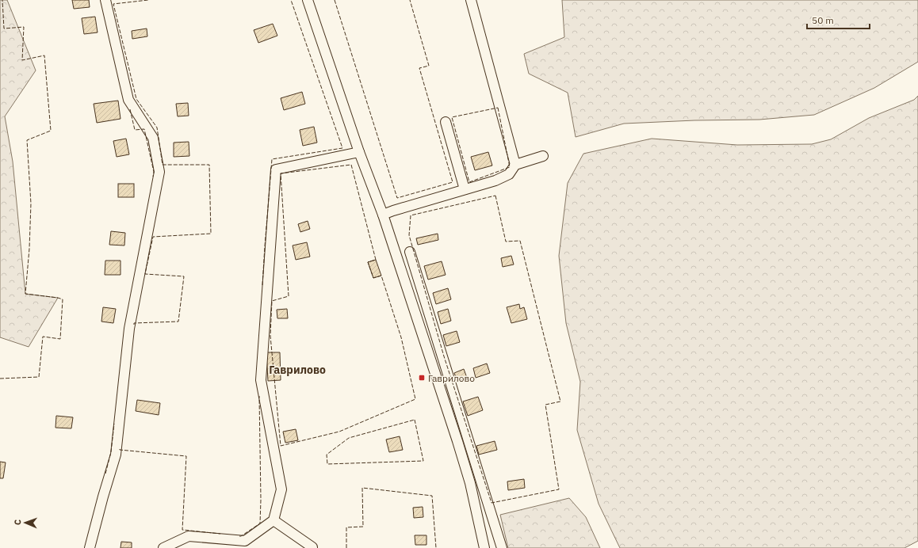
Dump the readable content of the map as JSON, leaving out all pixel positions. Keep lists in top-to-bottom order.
{
  "districts": ["Гаврилово"],
  "places": {
    "transit": ["Гаврилово"]
  },
  "scale_bar": "50 m",
  "north": "left"
}
